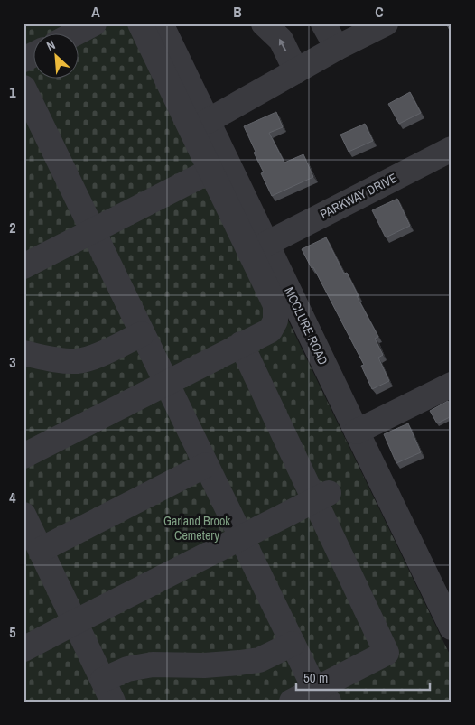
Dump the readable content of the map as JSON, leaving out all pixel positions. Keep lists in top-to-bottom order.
{
  "streets": {
    "street": ["PARKWAY DRIVE", "MCCLURE ROAD"]
  },
  "crossings": [
    ["PARKWAY DRIVE", "MCCLURE ROAD"]
  ],
  "parks": ["Garland Brook Cemetery"],
  "scale_bar": "50 m",
  "north": "top left",
  "grid": {
    "columns": ["A", "B", "C"],
    "rows": [
      "1",
      "2",
      "3",
      "4",
      "5"
    ]
  }
}
